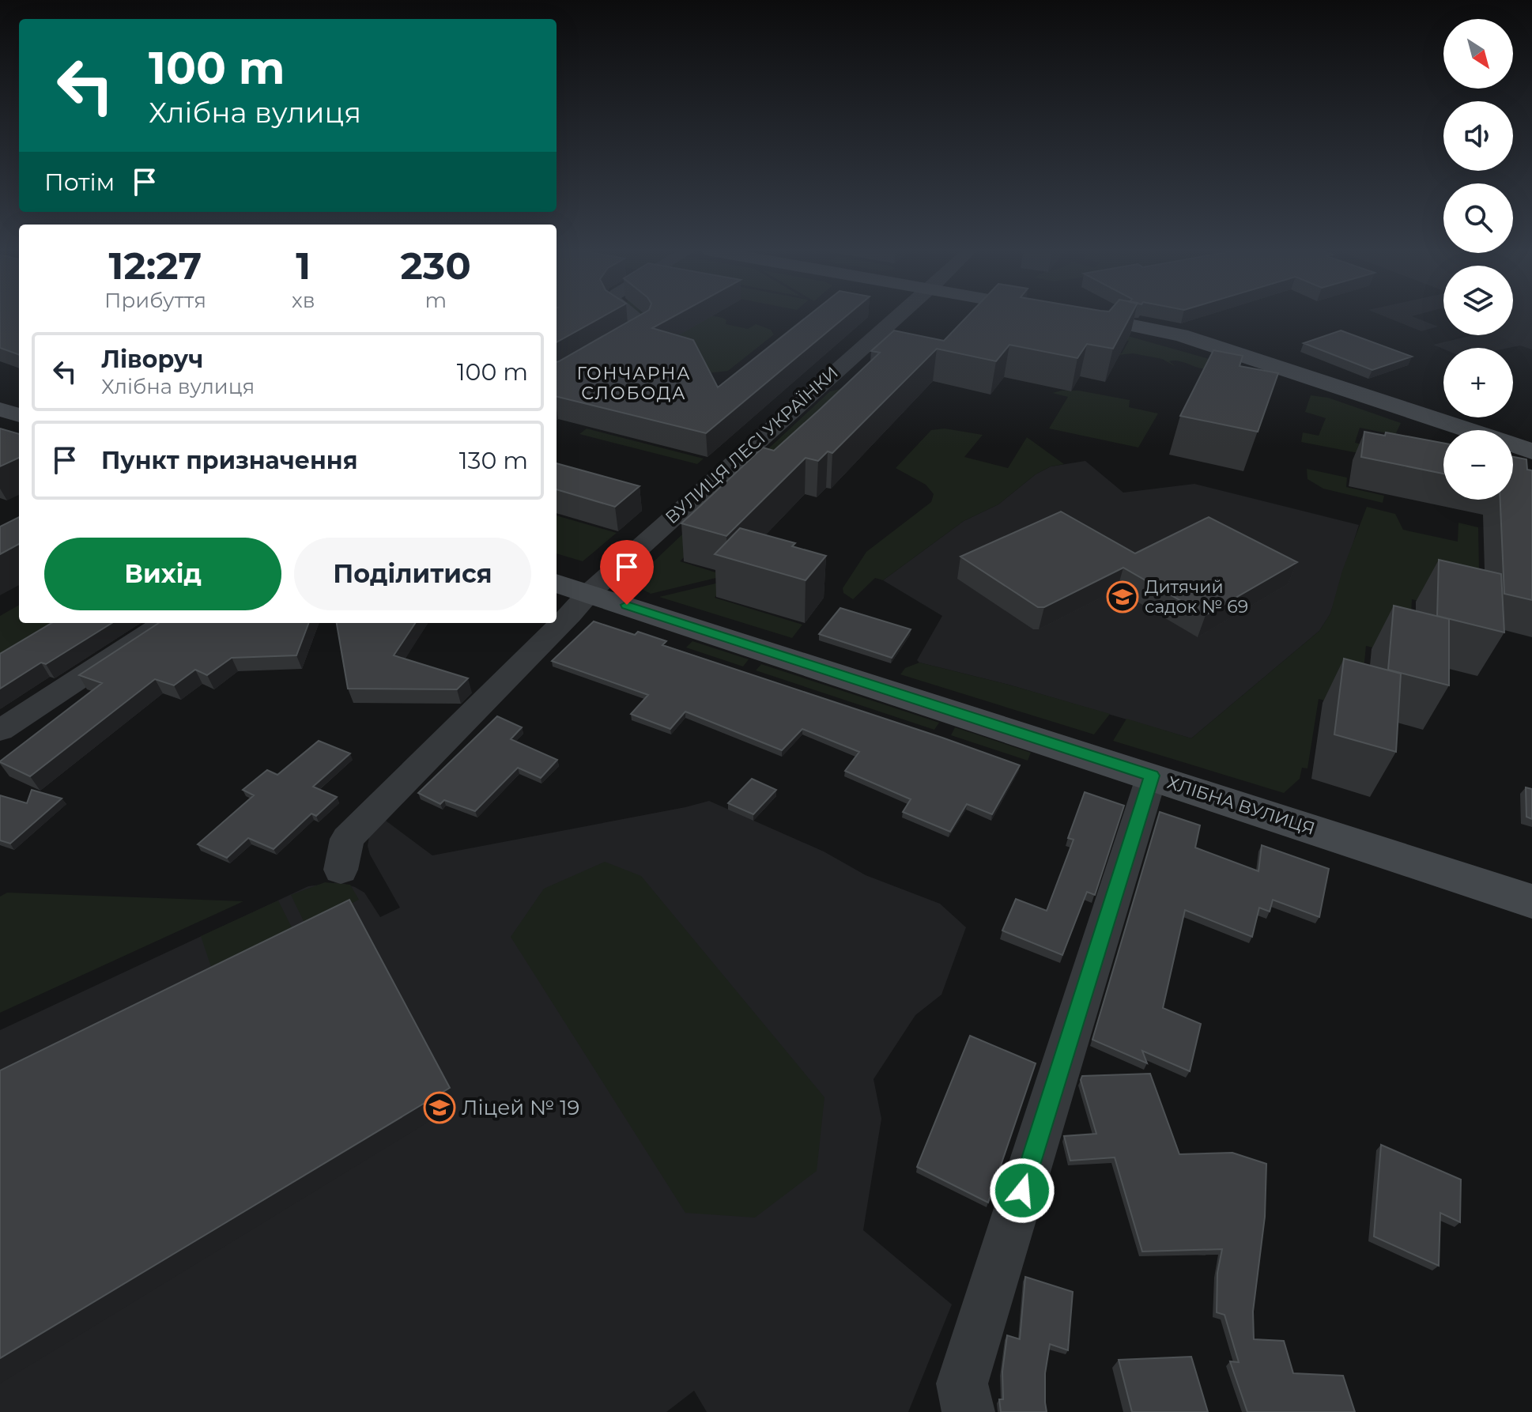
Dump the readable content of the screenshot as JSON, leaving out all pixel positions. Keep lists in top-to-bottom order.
{
  "streets": {
    "street": ["ВУЛИЦЯ ЛЕСІ УКРАЇНКИ", "ХЛІБНА ВУЛИЦЯ"]
  },
  "crossings": [
    ["ВУЛИЦЯ ЛЕСІ УКРАЇНКИ", "ХЛІБНА ВУЛИЦЯ"]
  ],
  "districts": ["ГОНЧАРНА СЛОБОДА"],
  "places": {
    "school or university": ["Дитячий садок № 69", "Ліцей № 19"]
  },
  "north": "bottom right",
  "page": {
    "map_buttons": ["+", "−"],
    "turn": ["100 m", "Хлібна вулиця"],
    "then": "Потім",
    "eta": [
      "12:27",
      "Прибуття",
      "1",
      "хв",
      "230",
      "m"
    ],
    "list": [
      {
        "name": "Ліворуч",
        "note": "Хлібна вулиця",
        "value": "100 m"
      },
      {
        "name": "Пункт призначення",
        "value": "130 m"
      }
    ],
    "buttons": ["Вихід", "Поділитися"]
  }
}
